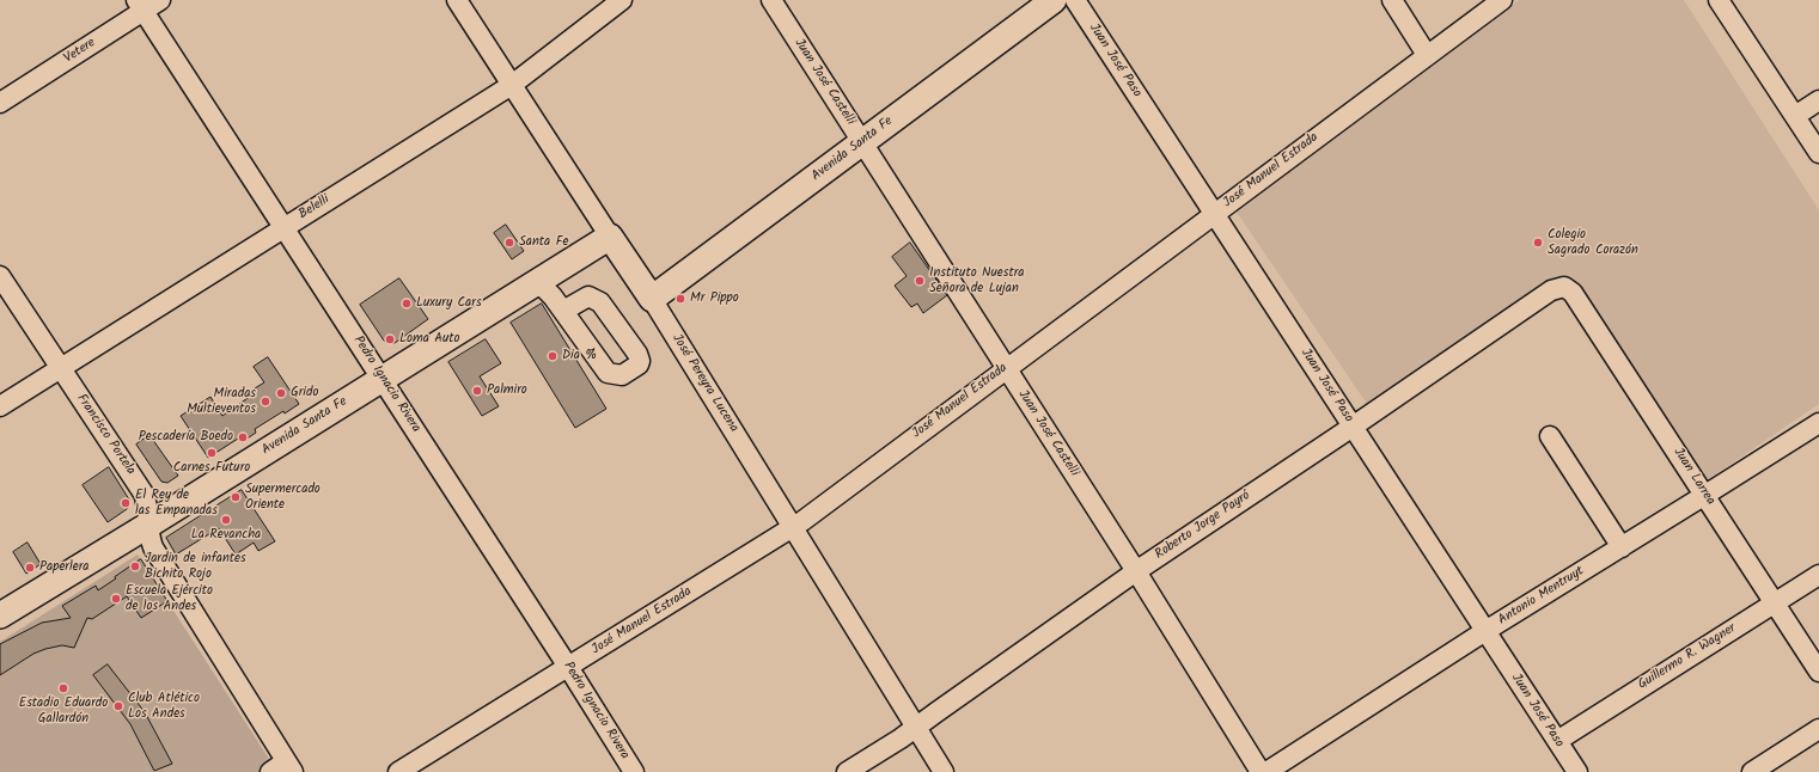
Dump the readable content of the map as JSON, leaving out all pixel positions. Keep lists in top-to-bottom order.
{
  "streets": {
    "main road": ["Avenida Santa Fe", "José Pereyra Lucena"],
    "street": [
      "Vetere",
      "Juan José Paso",
      "Juan José Castelli",
      "José Manuel Estrada",
      "Belelli",
      "Pedro Ignacio Rivera",
      "Francisco Portela",
      "Juan Larrea",
      "Roberto Jorge Payró",
      "Antonio Mentruyt",
      "Guillermo R. Wagner"
    ]
  },
  "crossings": [
    ["Vetere", "Pedro Ignacio Rivera"],
    ["Juan José Paso", "José Manuel Estrada"],
    ["Juan José Paso", "Roberto Jorge Payró"],
    ["Juan José Paso", "Antonio Mentruyt"],
    ["Juan José Paso", "Guillermo R. Wagner"],
    ["Juan José Castelli", "Avenida Santa Fe"],
    ["Juan José Castelli", "José Manuel Estrada"],
    ["Juan José Castelli", "Roberto Jorge Payró"],
    ["Avenida Santa Fe", "José Pereyra Lucena"],
    ["Avenida Santa Fe", "Pedro Ignacio Rivera"],
    ["Avenida Santa Fe", "Francisco Portela"],
    ["José Manuel Estrada", "José Pereyra Lucena"],
    ["José Manuel Estrada", "Pedro Ignacio Rivera"],
    ["Belelli", "José Pereyra Lucena"],
    ["Belelli", "Pedro Ignacio Rivera"],
    ["Belelli", "Francisco Portela"],
    ["José Pereyra Lucena", "Roberto Jorge Payró"],
    ["Juan Larrea", "Roberto Jorge Payró"],
    ["Juan Larrea", "Antonio Mentruyt"],
    ["Juan Larrea", "Guillermo R. Wagner"]
  ],
  "places": [
    "Santa Fe",
    "Colegio Sagrado Corazón",
    "Instituto Nuestra Señora de Lujan",
    "Mr Pippo",
    "Luxury Cars",
    "Loma Auto",
    "Dia %",
    "Palmiro",
    "Grido",
    "Miradas Multieventos",
    "Pescadería Boedo",
    "Carnes Futuro",
    "Supermercado Oriente",
    "El Rey de las Empanadas",
    "La Revancha",
    "Jardin de infantes Bichito Rojo",
    "Paperlera",
    "Escuela Ejército de los Andes",
    "Estadio Eduardo Gallardón",
    "Club Atlético Los Andes"
  ]
}
